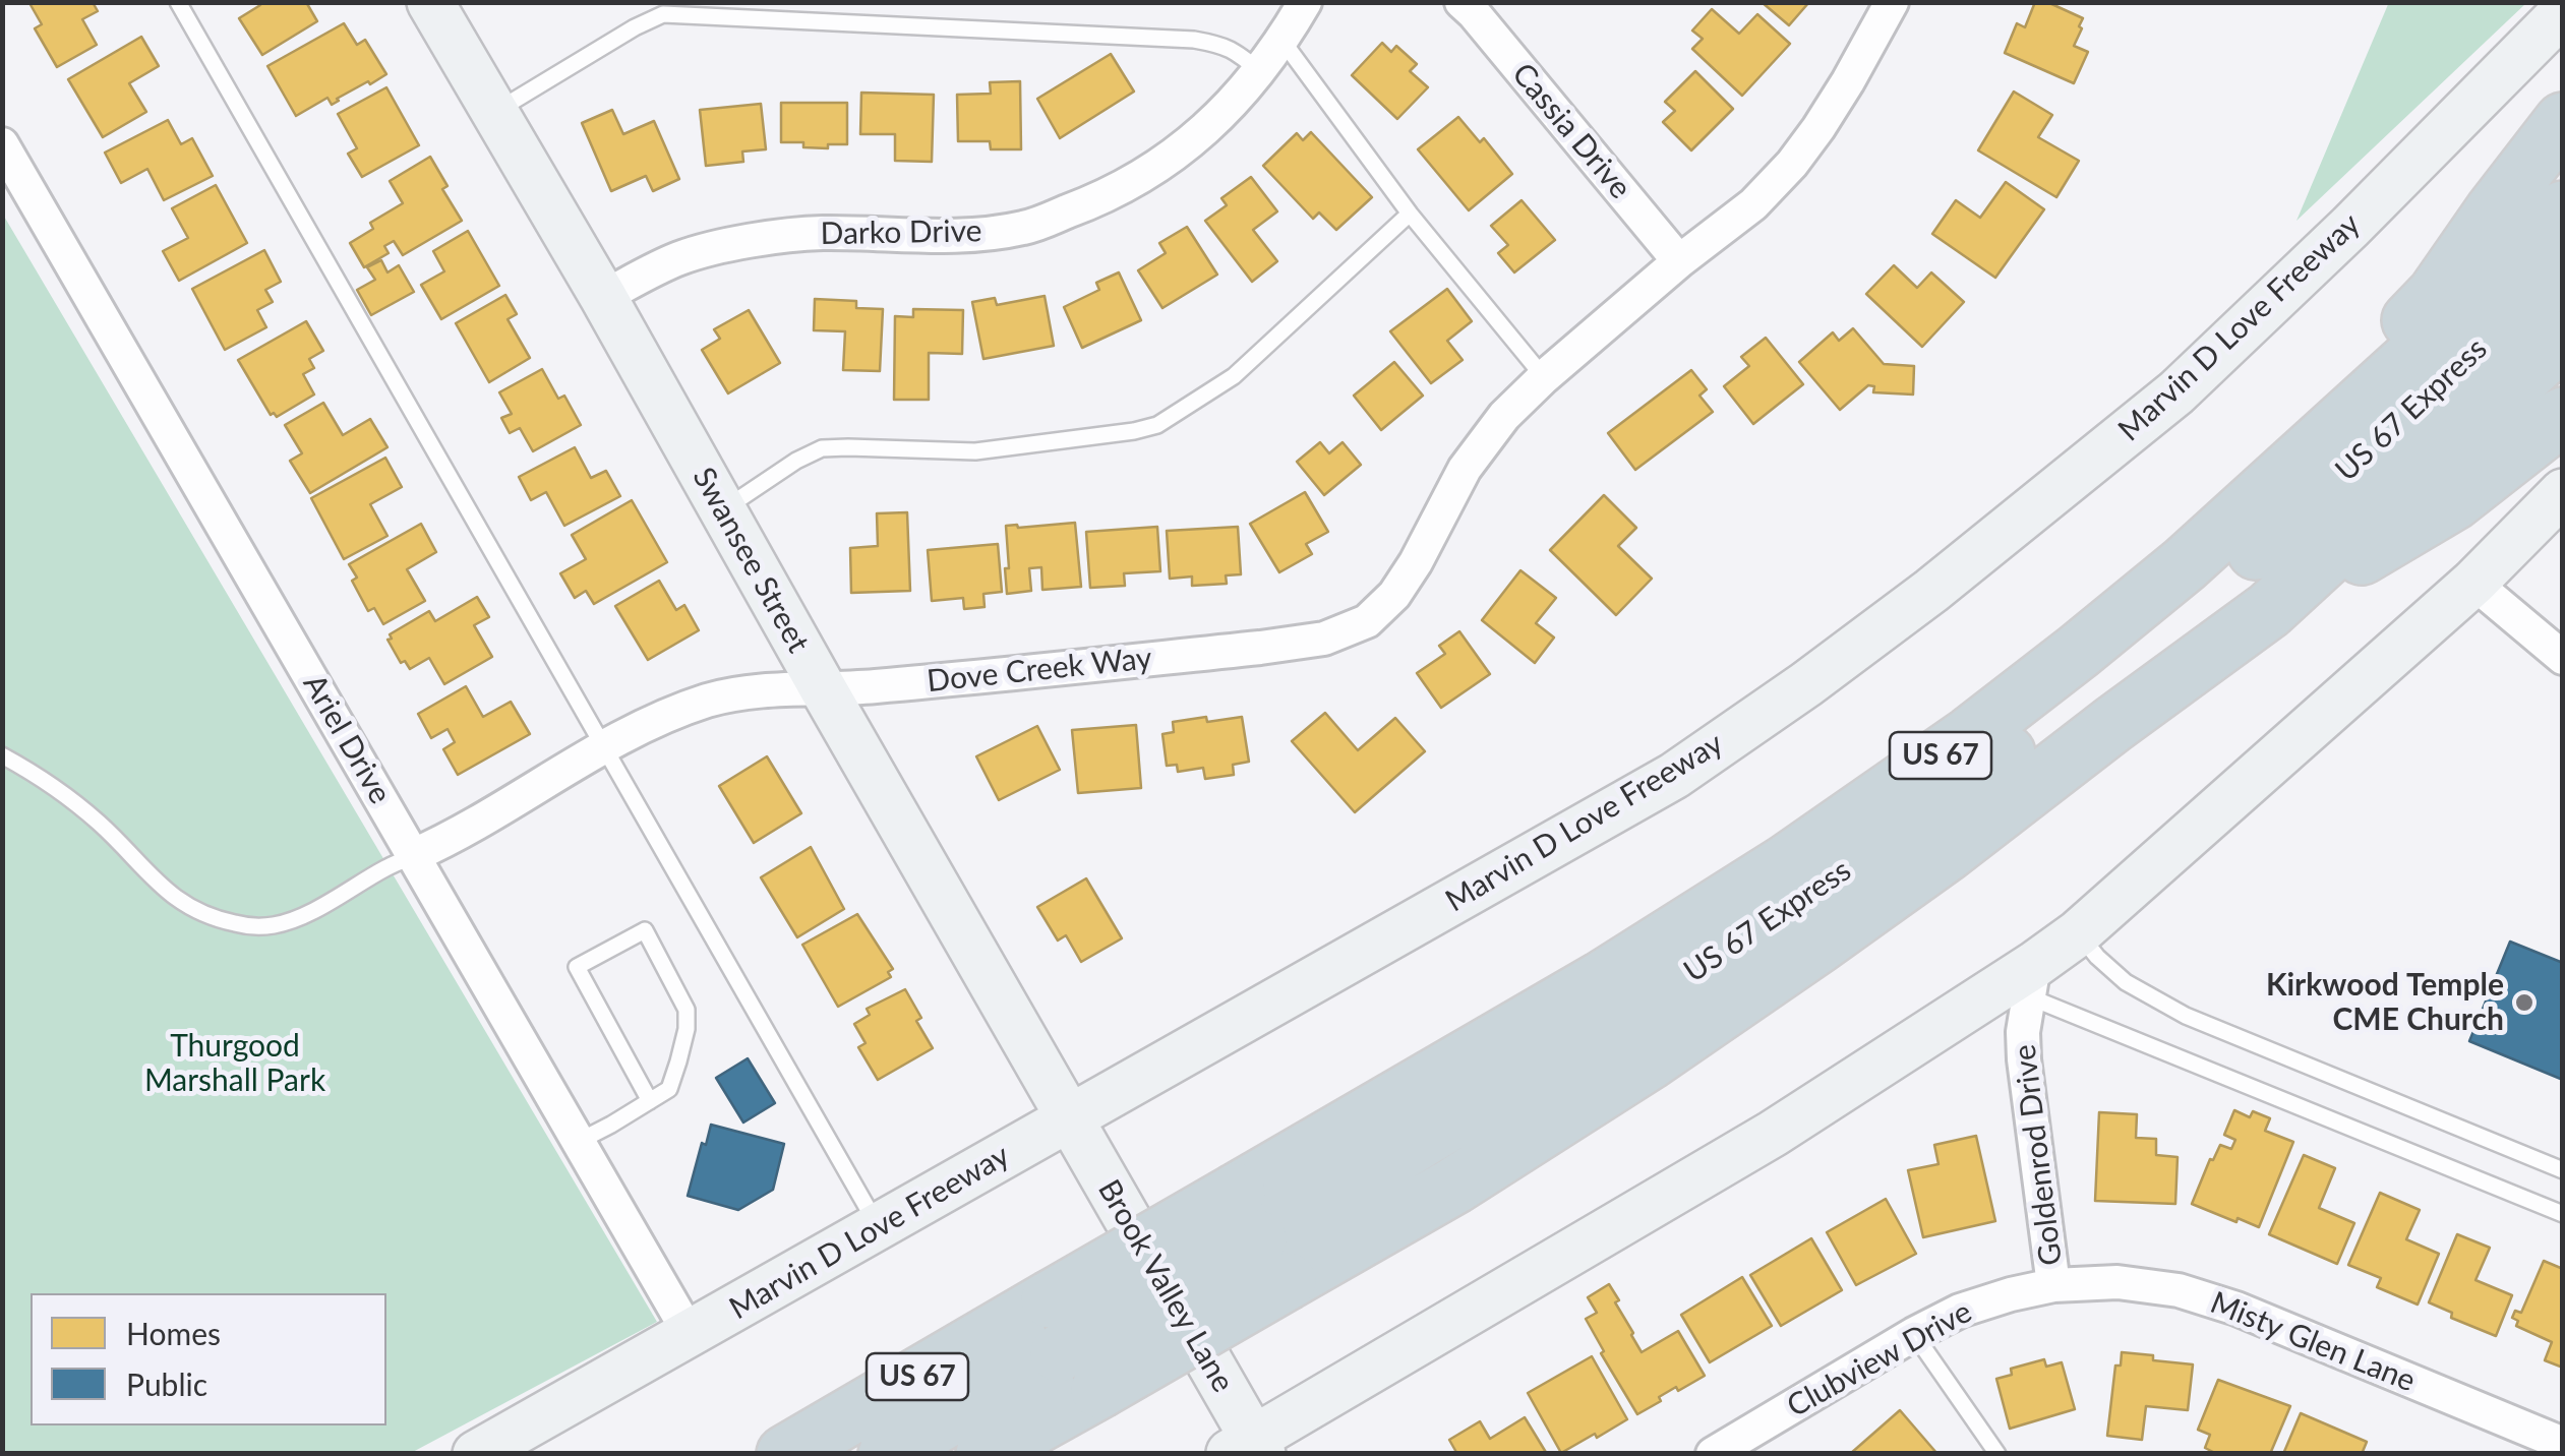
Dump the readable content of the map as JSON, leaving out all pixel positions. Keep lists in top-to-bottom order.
{
  "streets": {
    "highway": ["US 67 Express", "US 67"],
    "main road": ["Marvin D Love Freeway", "Swansee Street", "Brook Valley Lane"],
    "street": [
      "Cassia Drive",
      "Darko Drive",
      "Dove Creek Way",
      "Ariel Drive",
      "Goldenrod Drive",
      "Misty Glen Lane",
      "Clubview Drive"
    ]
  },
  "crossings": [
    ["Cassia Drive", "Dove Creek Way"],
    ["Darko Drive", "Swansee Street"],
    ["Marvin D Love Freeway", "Swansee Street"],
    ["Marvin D Love Freeway", "Ariel Drive"],
    ["Marvin D Love Freeway", "Brook Valley Lane"],
    ["US 67 Express", "US 67"],
    ["Swansee Street", "Dove Creek Way"],
    ["Swansee Street", "Brook Valley Lane"],
    ["Dove Creek Way", "Ariel Drive"],
    ["Goldenrod Drive", "Misty Glen Lane"],
    ["Goldenrod Drive", "Clubview Drive"],
    ["Misty Glen Lane", "Clubview Drive"]
  ],
  "parks": ["Thurgood Marshall Park"],
  "places": ["Kirkwood Temple CME Church"],
  "legend": ["Homes", "Public"]
}
